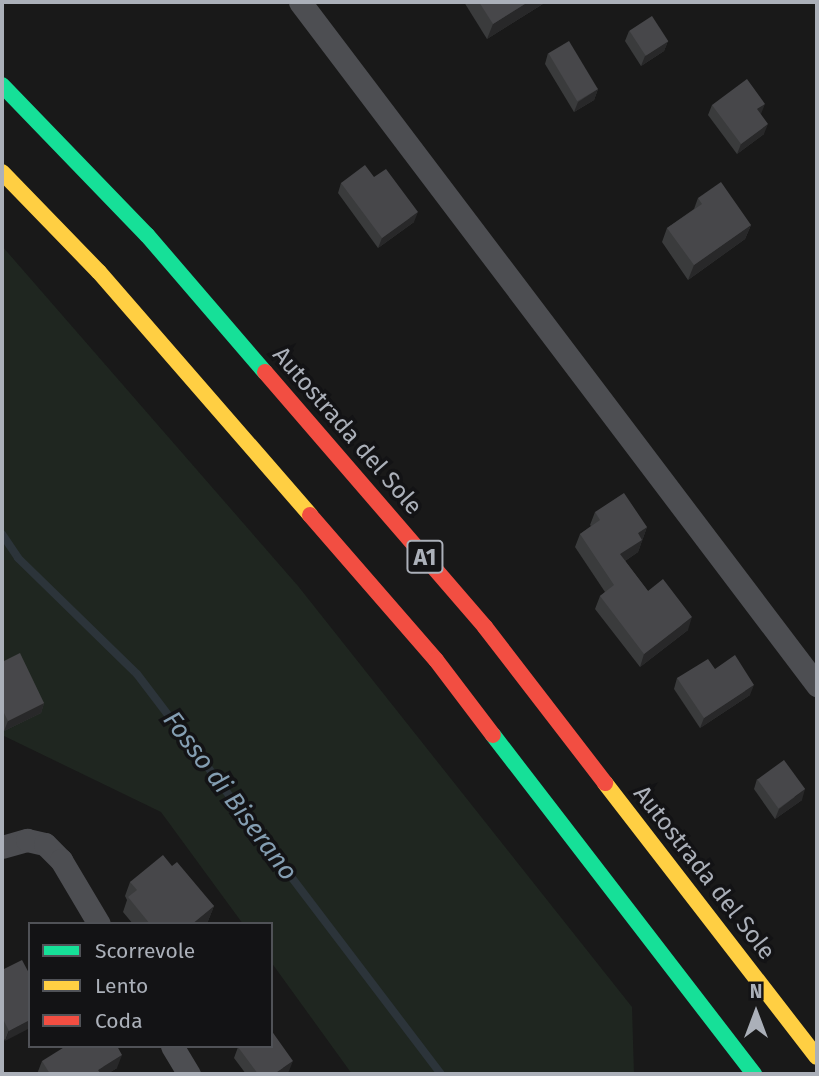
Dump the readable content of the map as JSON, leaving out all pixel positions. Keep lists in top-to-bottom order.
{
  "streets": {
    "highway": ["Autostrada del Sole", "A1"]
  },
  "water": ["Fosso di Biserano"],
  "legend": ["Scorrevole", "Lento", "Coda"],
  "north": "top"
}
